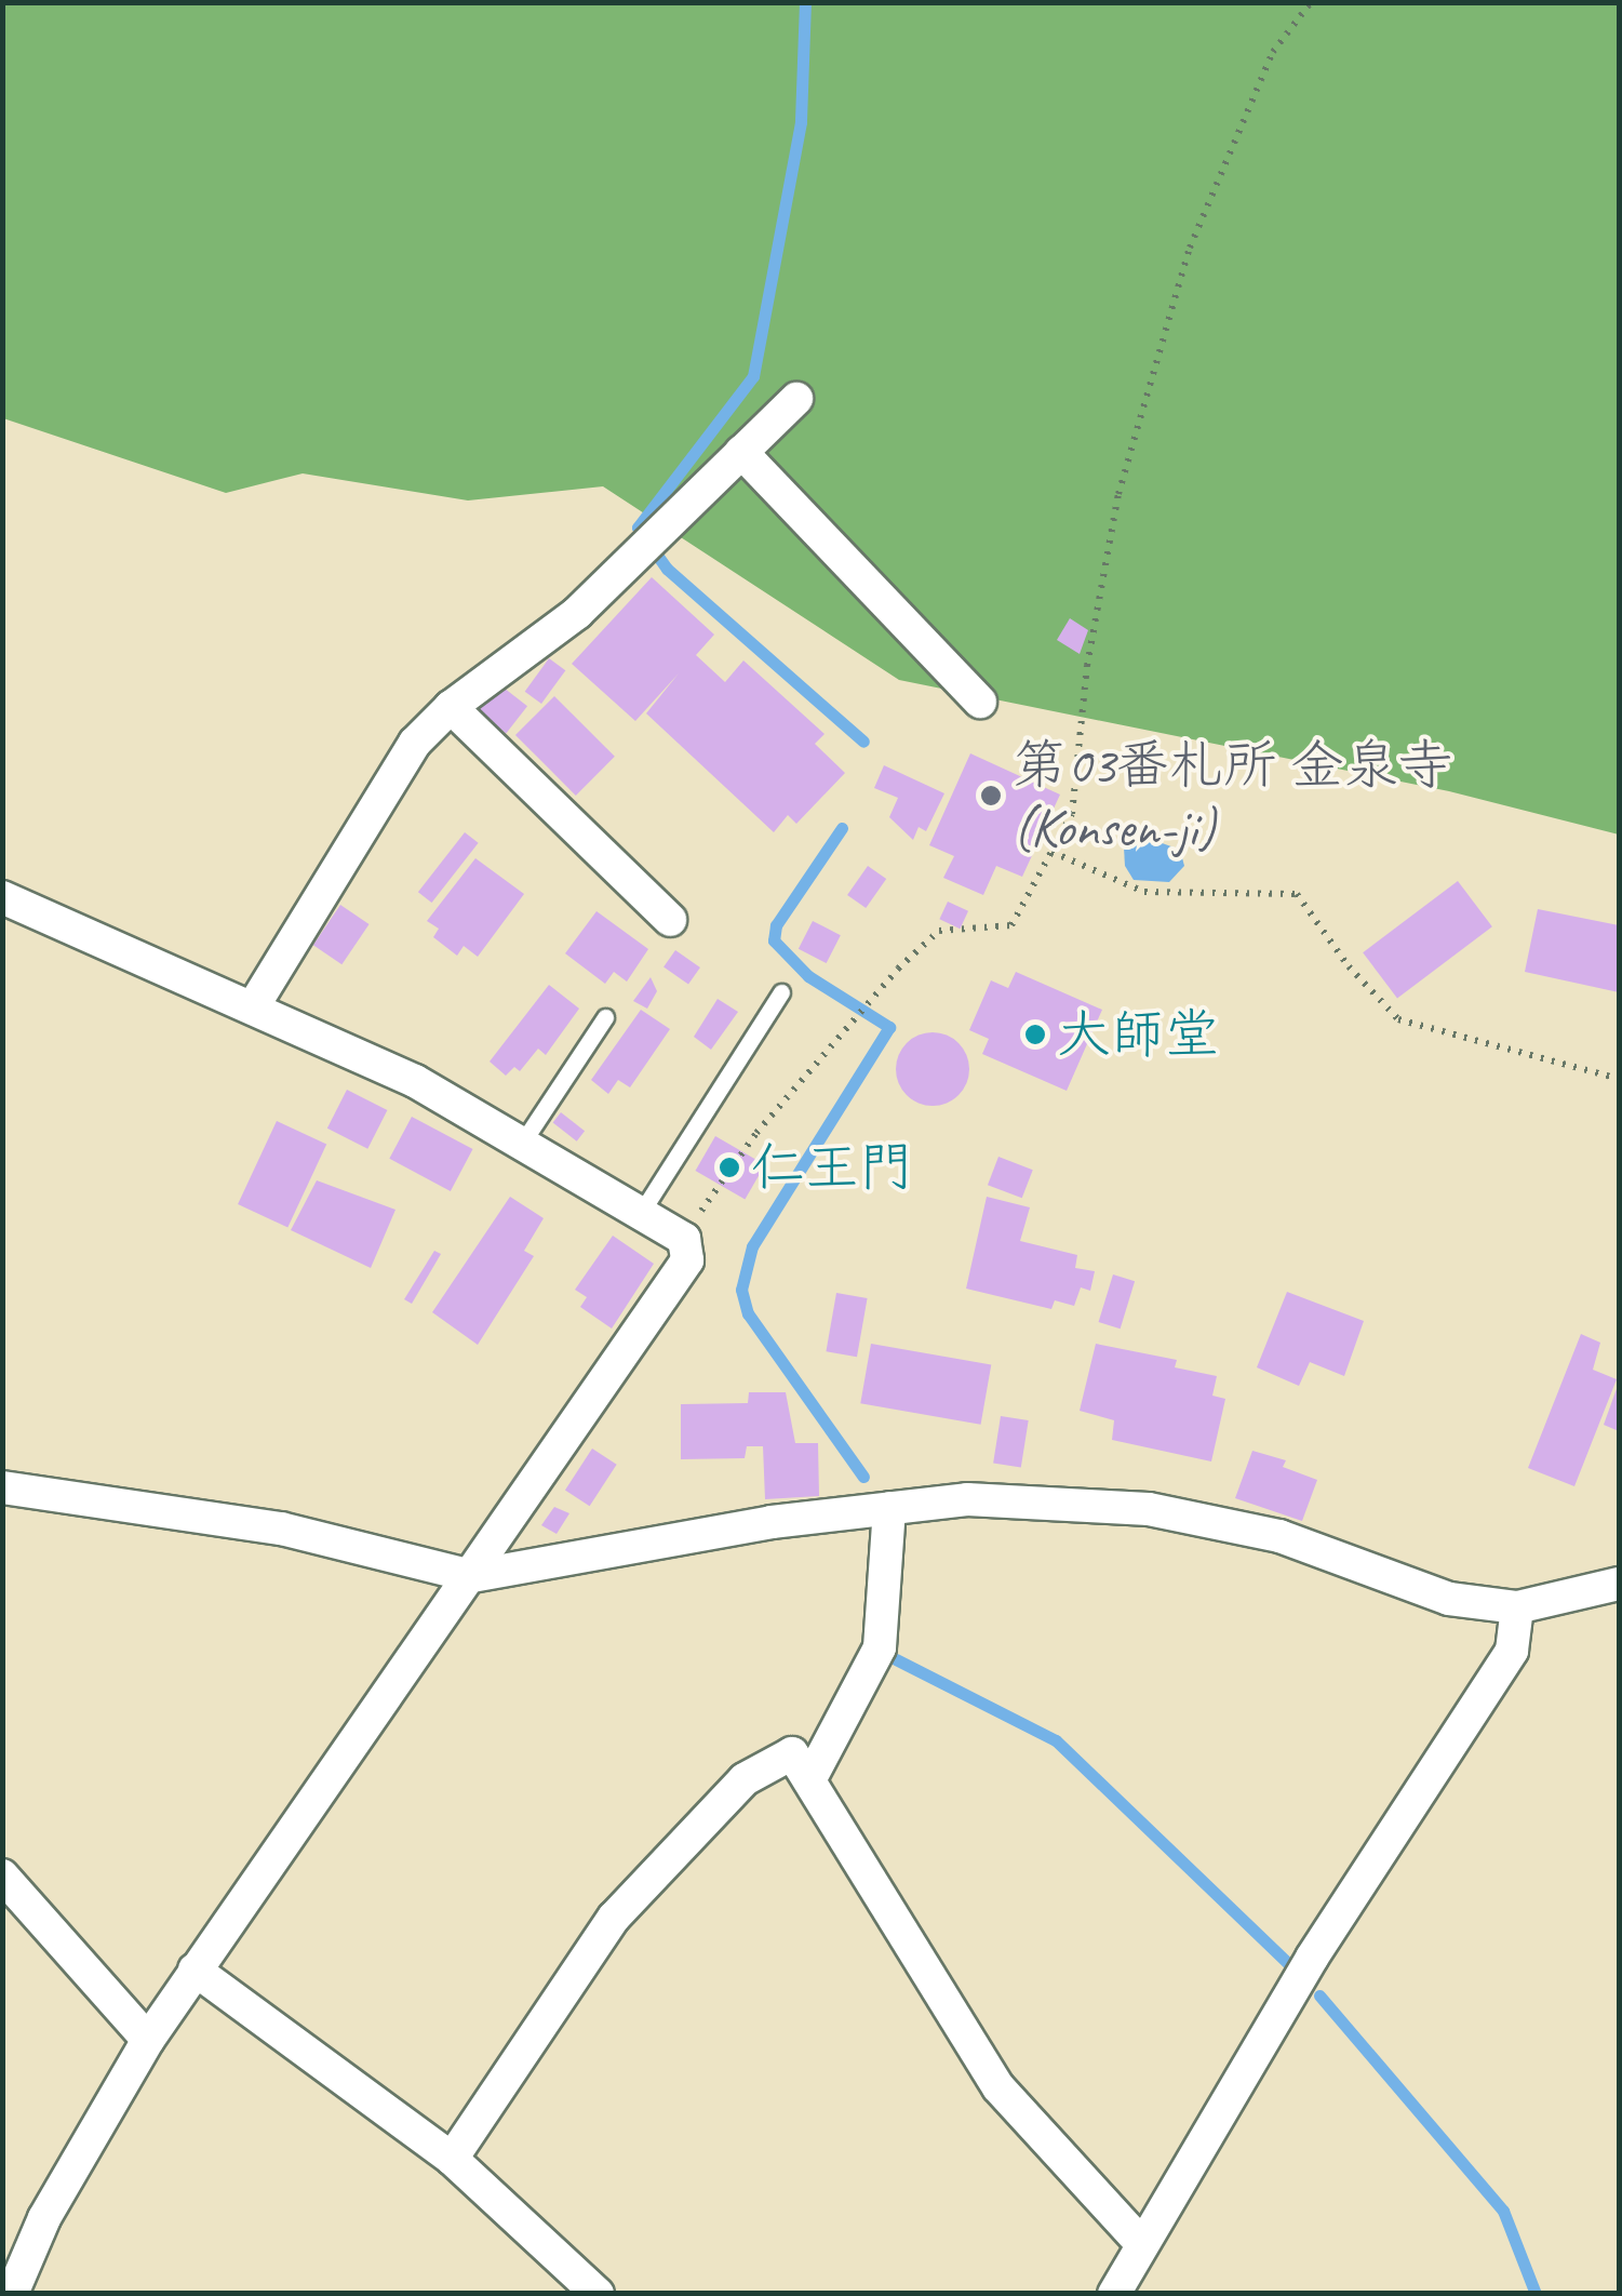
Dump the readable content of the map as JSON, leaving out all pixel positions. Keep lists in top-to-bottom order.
{
  "places": ["第03番札所 金泉寺 (Konsen-ji)", "大師堂", "仁王門"]
}
